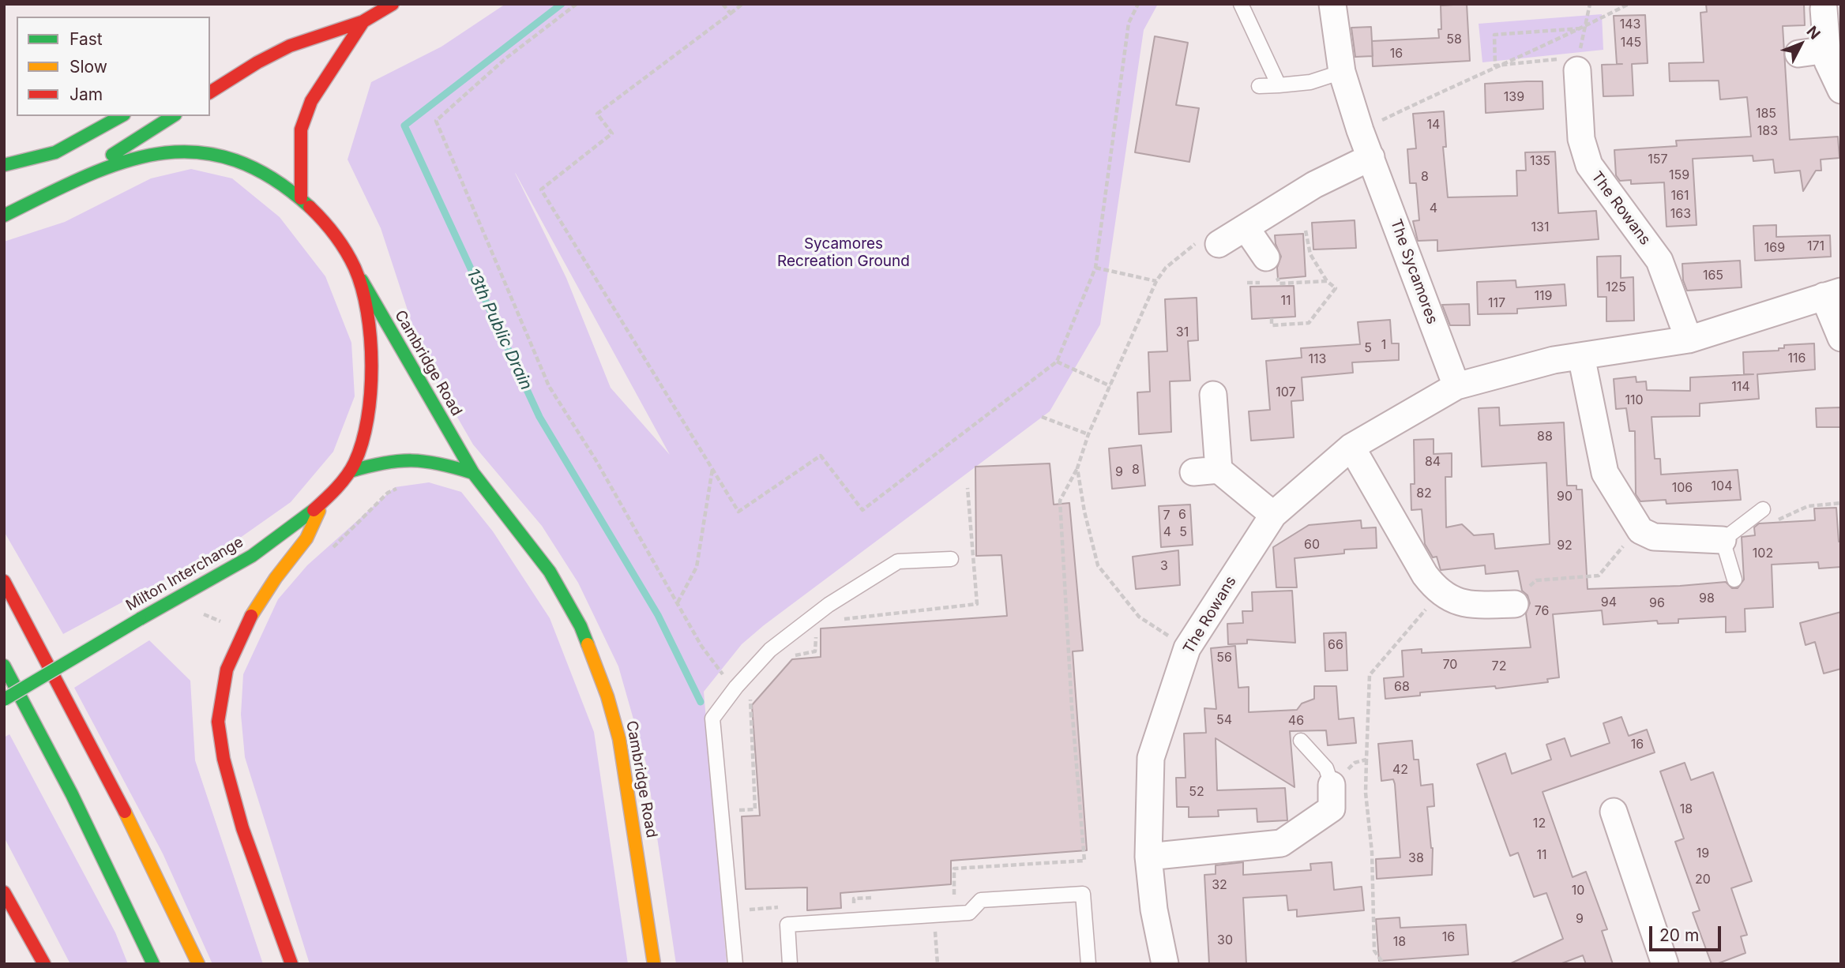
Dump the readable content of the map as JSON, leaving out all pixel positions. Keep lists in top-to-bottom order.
{
  "streets": {
    "main road": ["Cambridge Road", "Milton Interchange"],
    "street": ["The Rowans", "The Sycamores"]
  },
  "crossings": [
    ["The Rowans", "The Sycamores"],
    ["Cambridge Road", "Milton Interchange"]
  ],
  "water": ["13th Public Drain"],
  "parks": ["Sycamores Recreation Ground"],
  "house_numbers": [
    "143",
    "58",
    "145",
    "16",
    "139",
    "185",
    "14",
    "183",
    "157",
    "135",
    "159",
    "8",
    "161",
    "4",
    "163",
    "131",
    "171",
    "169",
    "165",
    "125",
    "119",
    "11",
    "117",
    "31",
    "1",
    "5",
    "116",
    "113",
    "114",
    "107",
    "110",
    "88",
    "84",
    "8",
    "9",
    "104",
    "106",
    "82",
    "90",
    "6",
    "7",
    "4",
    "5",
    "60",
    "92",
    "102",
    "3",
    "98",
    "94",
    "96",
    "76",
    "66",
    "56",
    "70",
    "72",
    "68",
    "54",
    "46",
    "16",
    "42",
    "52",
    "18",
    "12",
    "19",
    "11",
    "38",
    "20",
    "32",
    "10",
    "9",
    "16",
    "30",
    "18"
  ],
  "legend": ["Fast", "Slow", "Jam"],
  "scale_bar": "20 m",
  "north": "top right"
}
